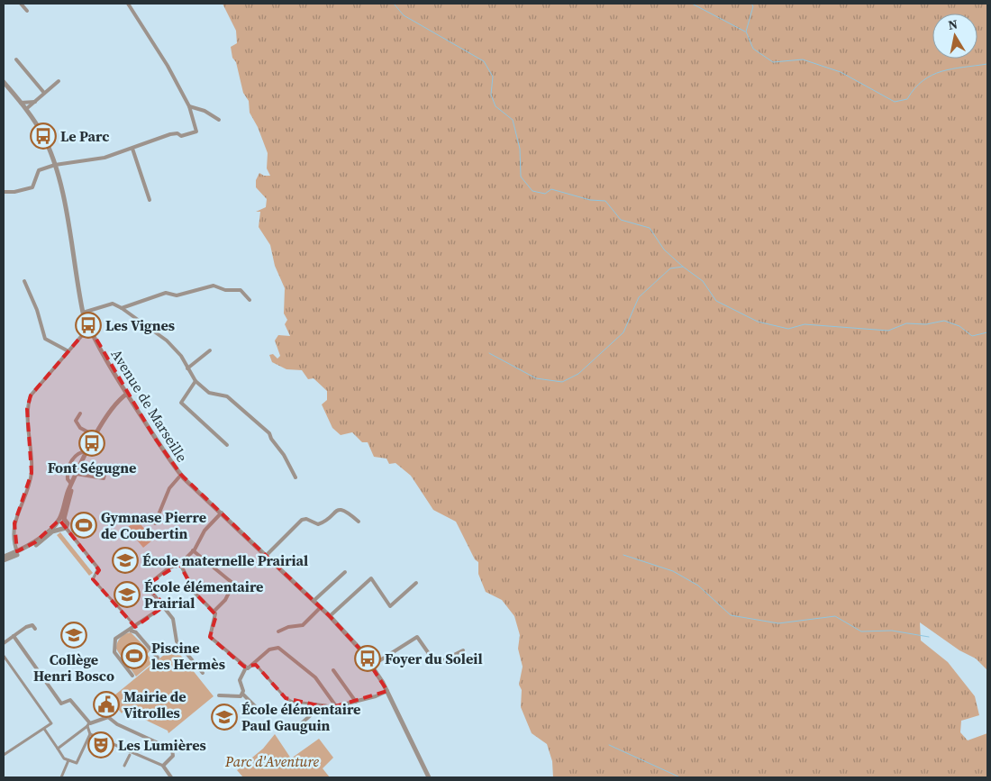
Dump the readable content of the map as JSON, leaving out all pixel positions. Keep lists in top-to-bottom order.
{
  "streets": {
    "street": ["Avenue de Marseille"]
  },
  "parks": ["Parc d'Aventure"],
  "places": {
    "bus stop": [
      "Le Parc",
      "Les Vignes",
      "Font Ségugne",
      "Foyer du Soleil"
    ],
    "sports": ["Gymnase Pierre de Coubertin", "Piscine les Hermès"],
    "school or university": [
      "École maternelle Prairial",
      "École élémentaire Prairial",
      "Collège Henri Bosco",
      "École élémentaire Paul Gauguin"
    ],
    "public building": ["Mairie de Vitrolles"],
    "theatre": ["Les Lumières"]
  },
  "north": "top"
}
